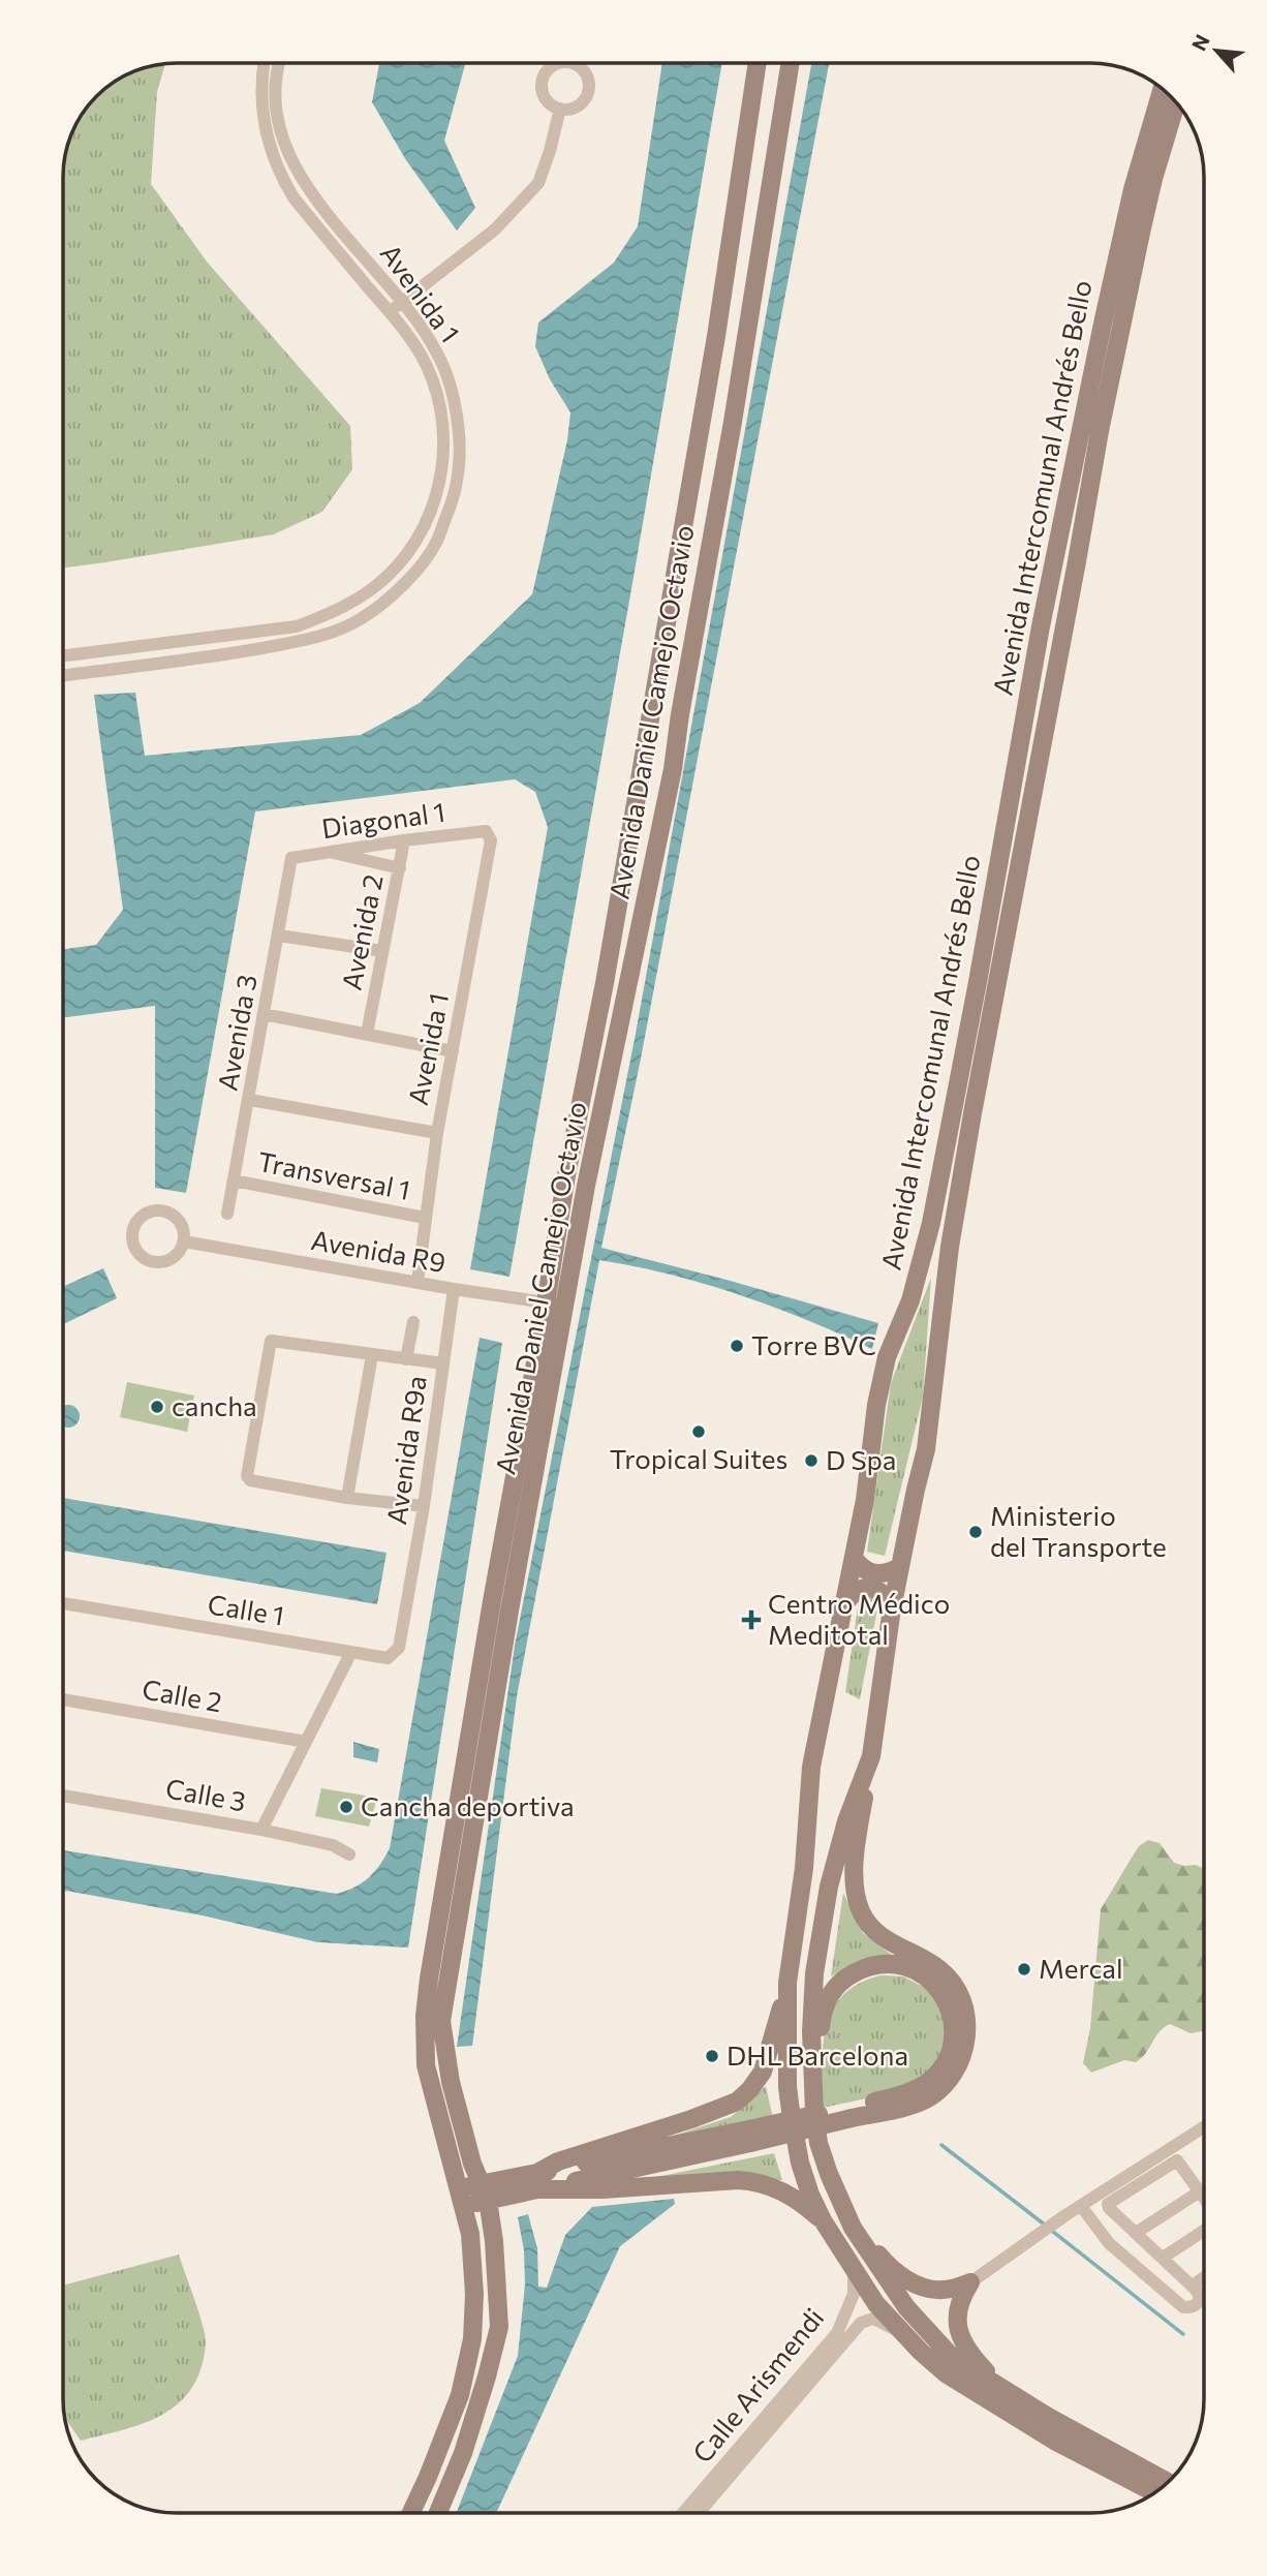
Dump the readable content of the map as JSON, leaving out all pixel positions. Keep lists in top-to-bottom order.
{
  "streets": {
    "main road": ["Avenida Intercomunal Andrés Bello", "Avenida Daniel Camejo Octavio"],
    "street": [
      "Avenida 1",
      "Diagonal 1",
      "Avenida 2",
      "Avenida 3",
      "Transversal 1",
      "Avenida R9",
      "Avenida R9a",
      "Calle 1",
      "Calle 2",
      "Calle 3",
      "Calle Arismendi"
    ]
  },
  "crossings": [
    ["Avenida 1", "Diagonal 1"],
    ["Avenida 1", "Transversal 1"],
    ["Avenida 1", "Avenida R9"],
    ["Avenida Intercomunal Andrés Bello", "Calle Arismendi"],
    ["Avenida Daniel Camejo Octavio", "Avenida R9"],
    ["Diagonal 1", "Avenida 2"],
    ["Diagonal 1", "Avenida 3"],
    ["Avenida 3", "Transversal 1"],
    ["Avenida R9", "Avenida R9a"],
    ["Avenida R9a", "Calle 1"]
  ],
  "places": {
    "other": [
      "Torre BVC",
      "cancha",
      "Tropical Suites",
      "D Spa",
      "Ministerio del Transporte",
      "Cancha deportiva",
      "Mercal",
      "DHL Barcelona"
    ],
    "health": ["Centro Médico Meditotal"]
  },
  "north": "top left"
}
